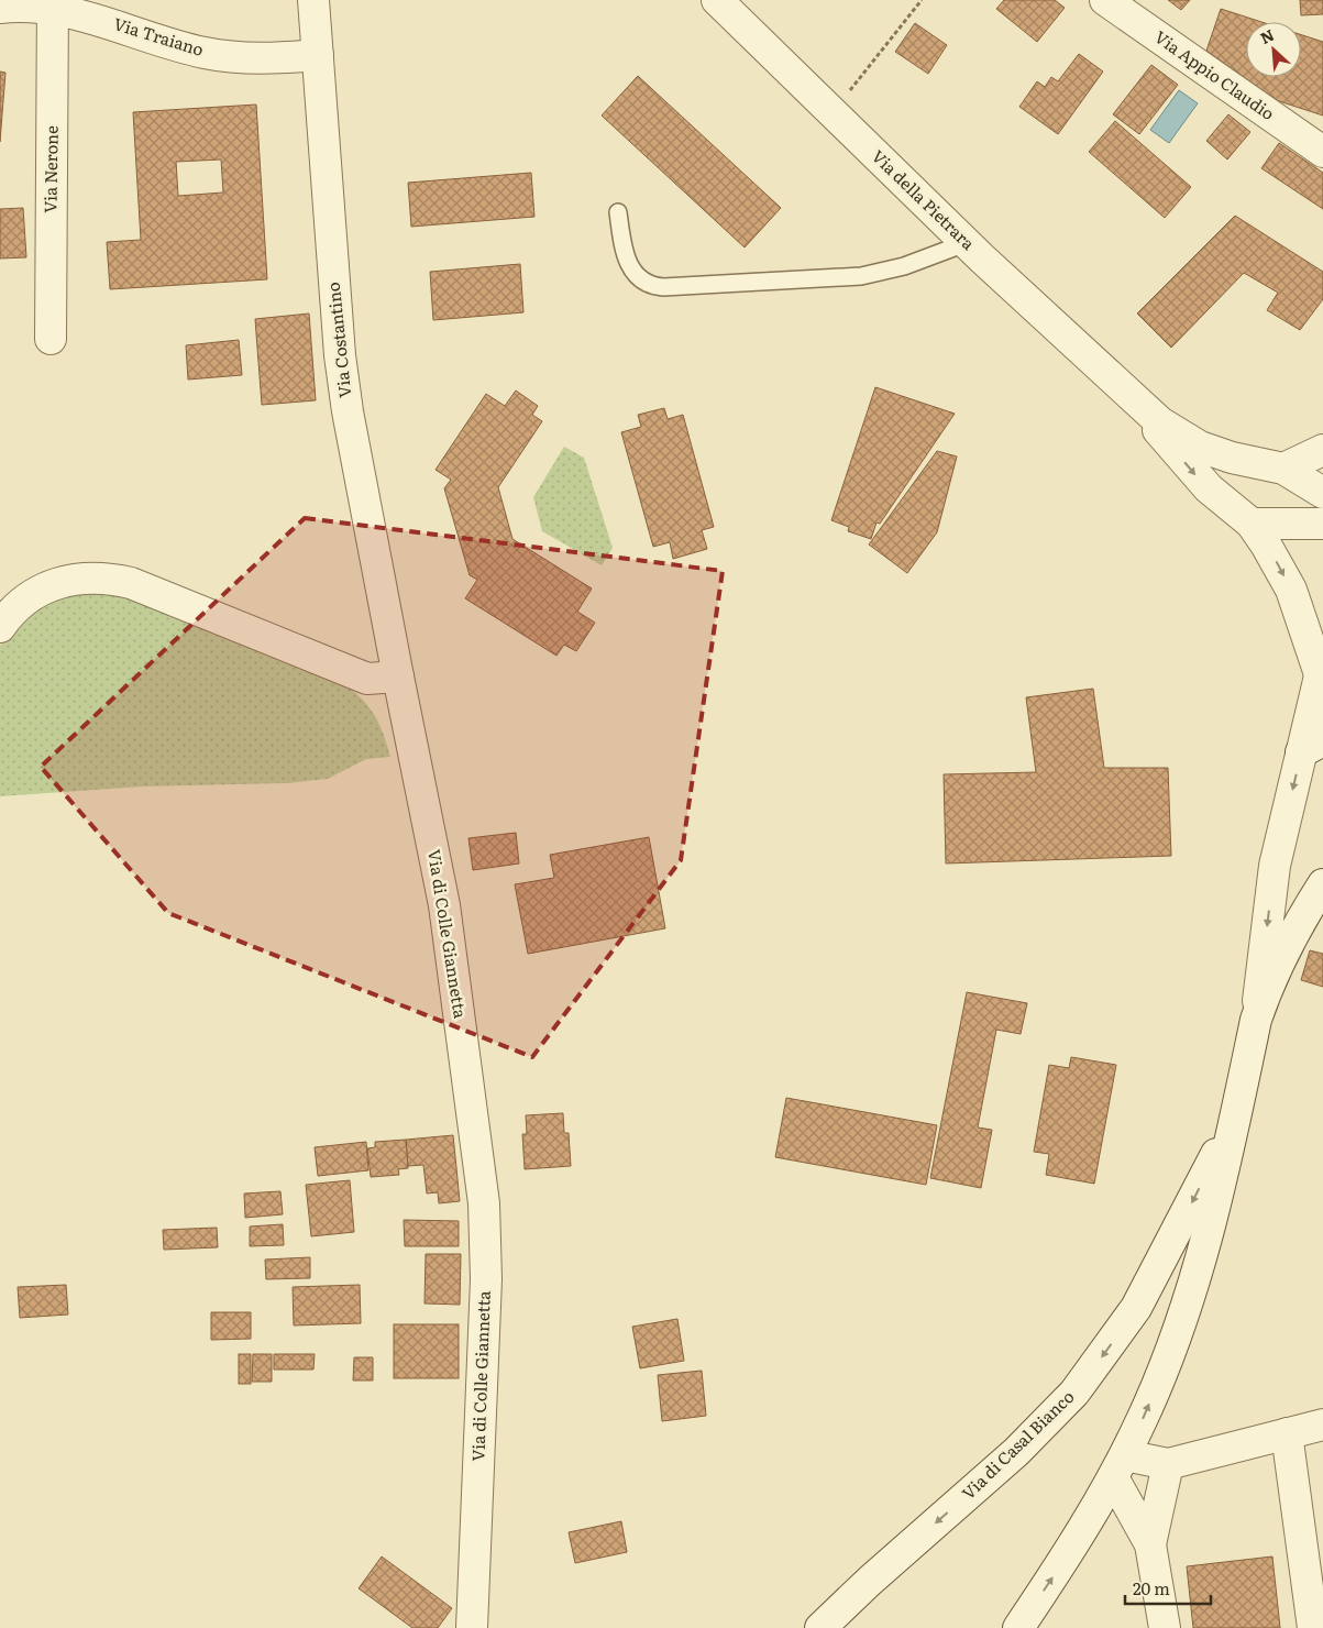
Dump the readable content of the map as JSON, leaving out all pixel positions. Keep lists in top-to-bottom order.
{
  "streets": {
    "street": [
      "Via Traiano",
      "Via Appio Claudio",
      "Via Nerone",
      "Via della Pietrara",
      "Via Costantino",
      "Via di Colle Giannetta",
      "Via di Casal Bianco"
    ]
  },
  "crossings": [
    ["Via Traiano", "Via Nerone"],
    ["Via Traiano", "Via Costantino"],
    ["Via Costantino", "Via di Colle Giannetta"]
  ],
  "scale_bar": "20 m",
  "north": "top left"
}
